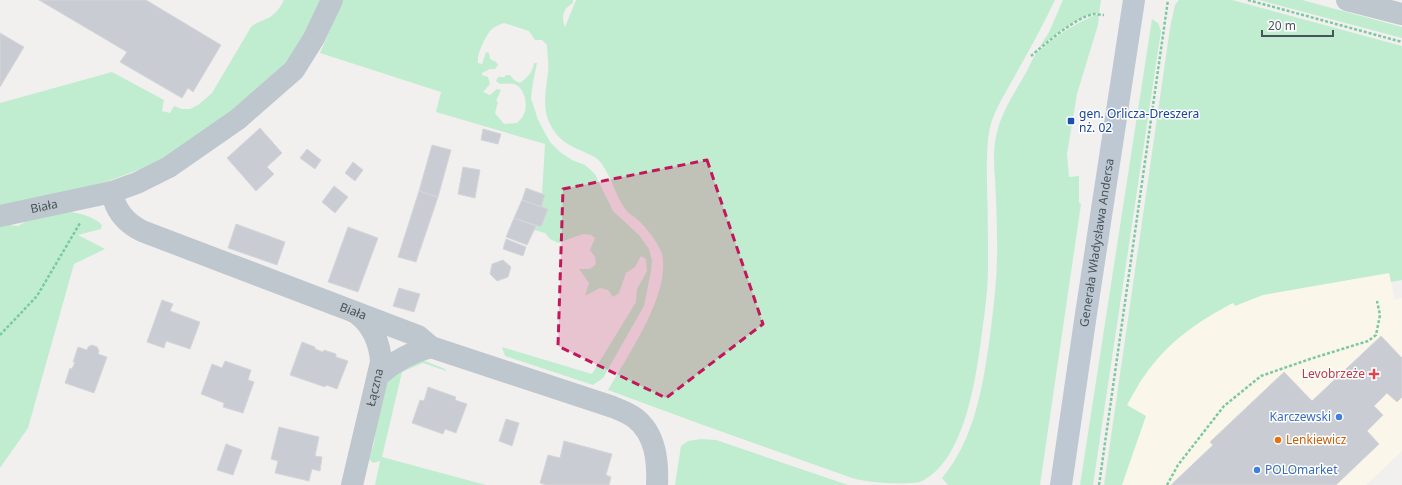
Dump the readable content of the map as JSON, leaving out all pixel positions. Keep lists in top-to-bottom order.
{
  "streets": {
    "main road": ["Generała Władysława Andersa"],
    "street": ["Biała", "Łączna"]
  },
  "crossings": [
    ["Biała", "Łączna"]
  ],
  "places": {
    "transit": ["gen. Orlicza-Dreszera nż. 02"],
    "health": ["Levobrzeże"],
    "other": ["Karczewski", "Lenkiewicz", "POLOmarket"]
  },
  "scale_bar": "20 m"
}
